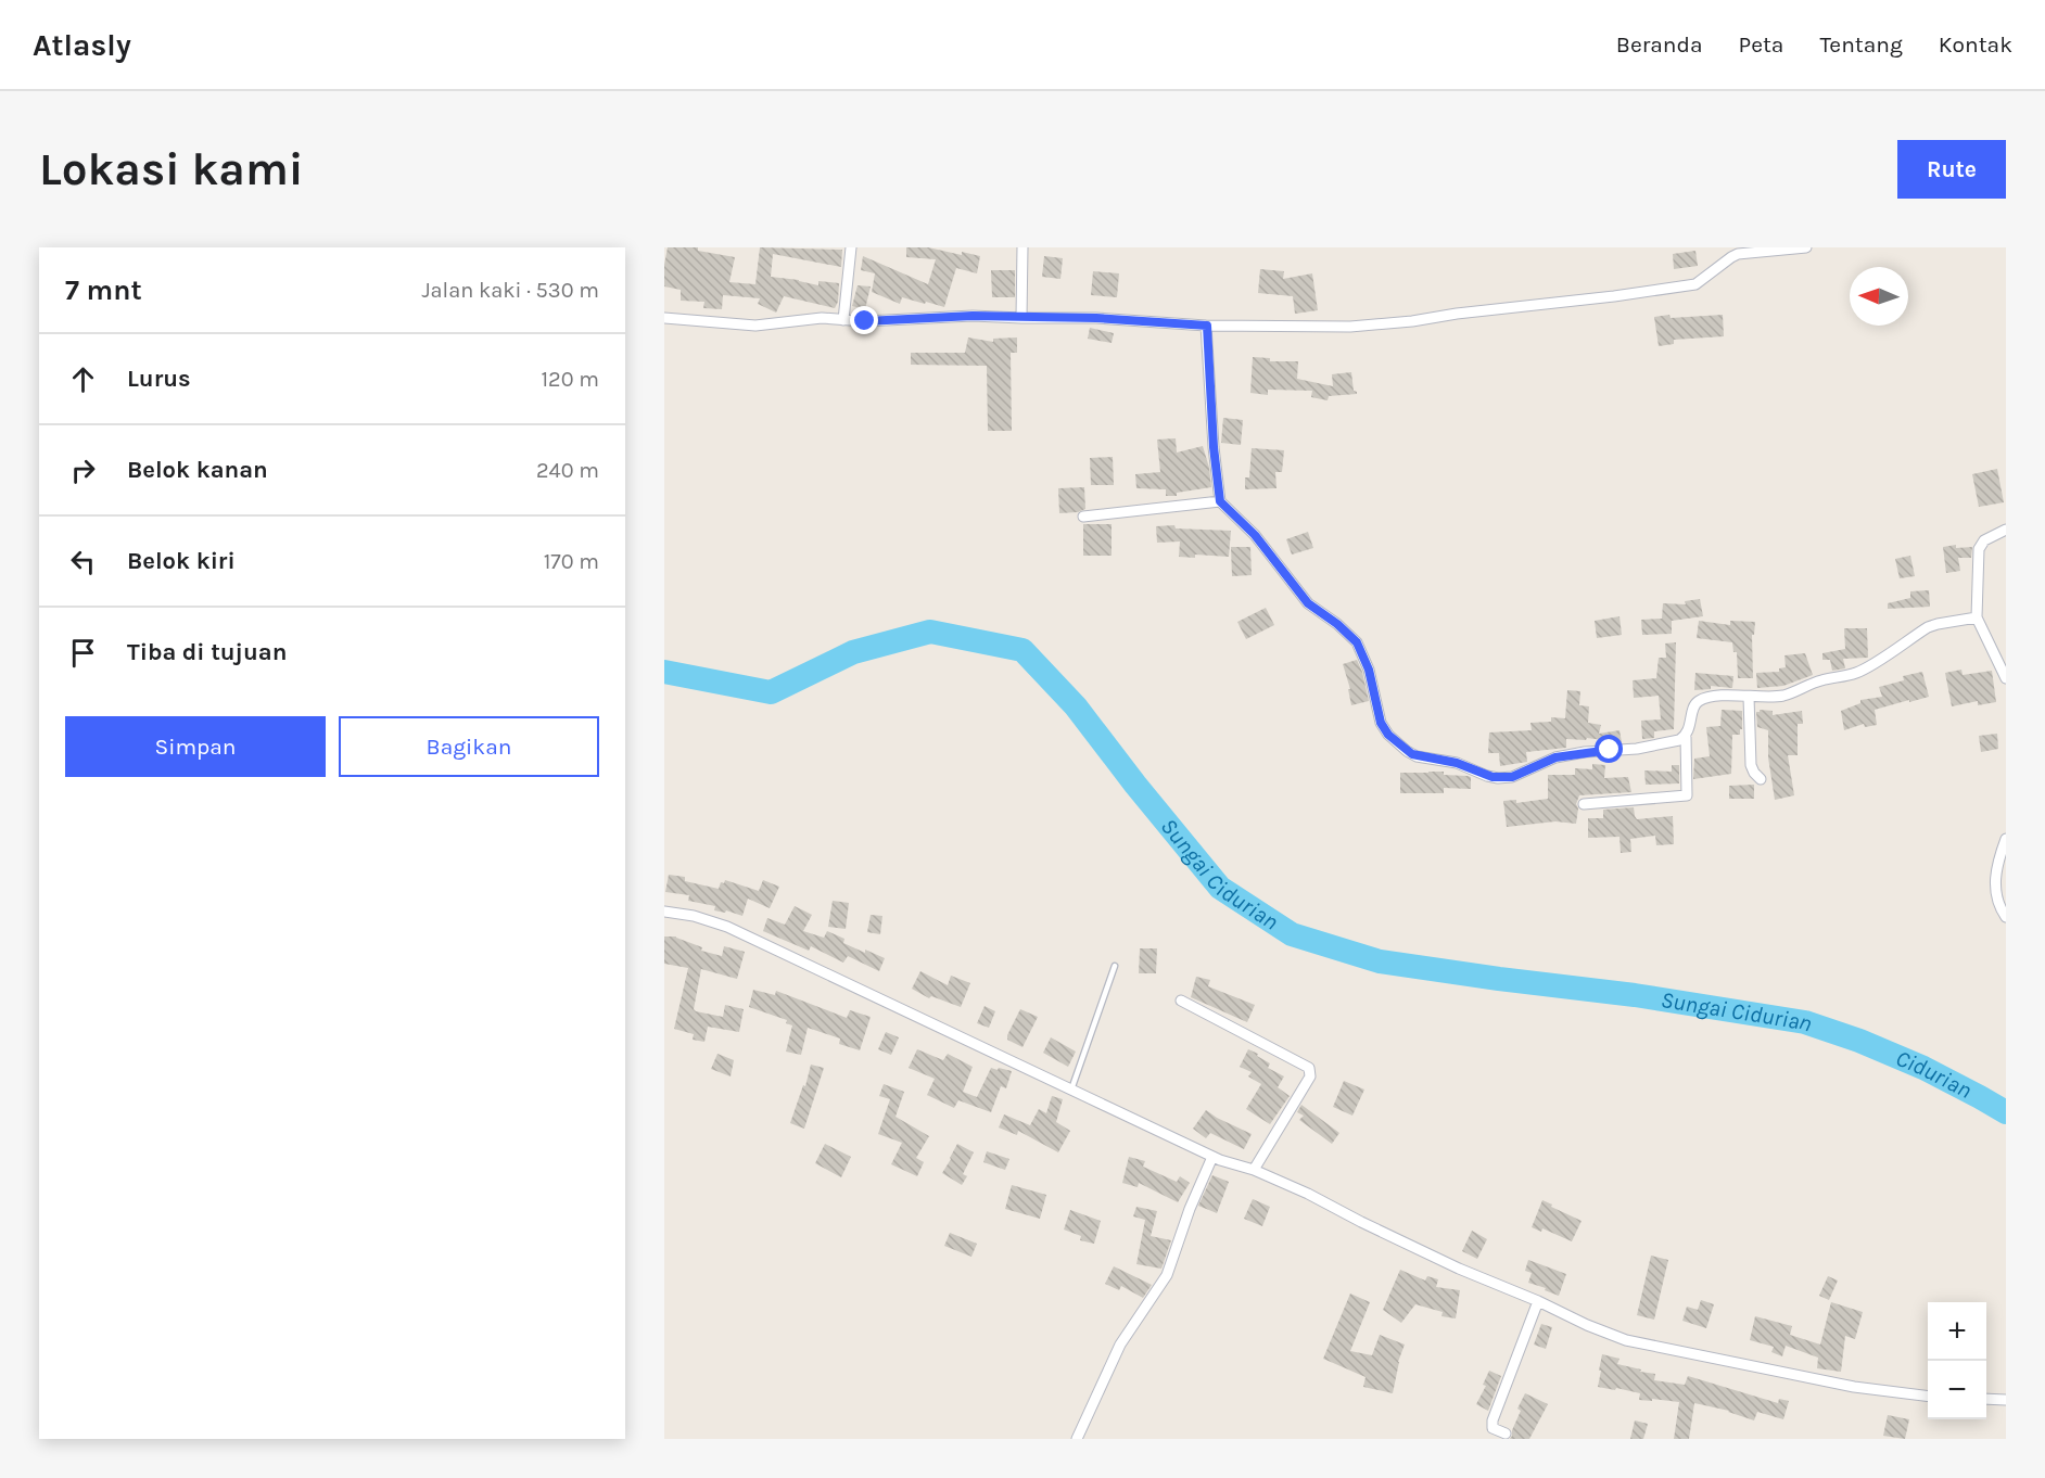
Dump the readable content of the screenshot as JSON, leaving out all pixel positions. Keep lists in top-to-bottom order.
{
  "water": ["Sungai Cidurian", "Cidurian"],
  "north": "left",
  "page": {
    "header": "Atlasly",
    "nav": [
      "Beranda",
      "Peta",
      "Tentang",
      "Kontak"
    ],
    "buttons": [
      "Rute",
      ["Simpan", "Bagikan"]
    ],
    "title": "Lokasi kami",
    "heading": ["7 mnt", "Jalan kaki · 530 m"],
    "list": [
      ["Lurus", "120 m"],
      ["Belok kanan", "240 m"],
      ["Belok kiri", "170 m"],
      "Tiba di tujuan"
    ],
    "map_buttons": ["+", "−"]
  }
}
